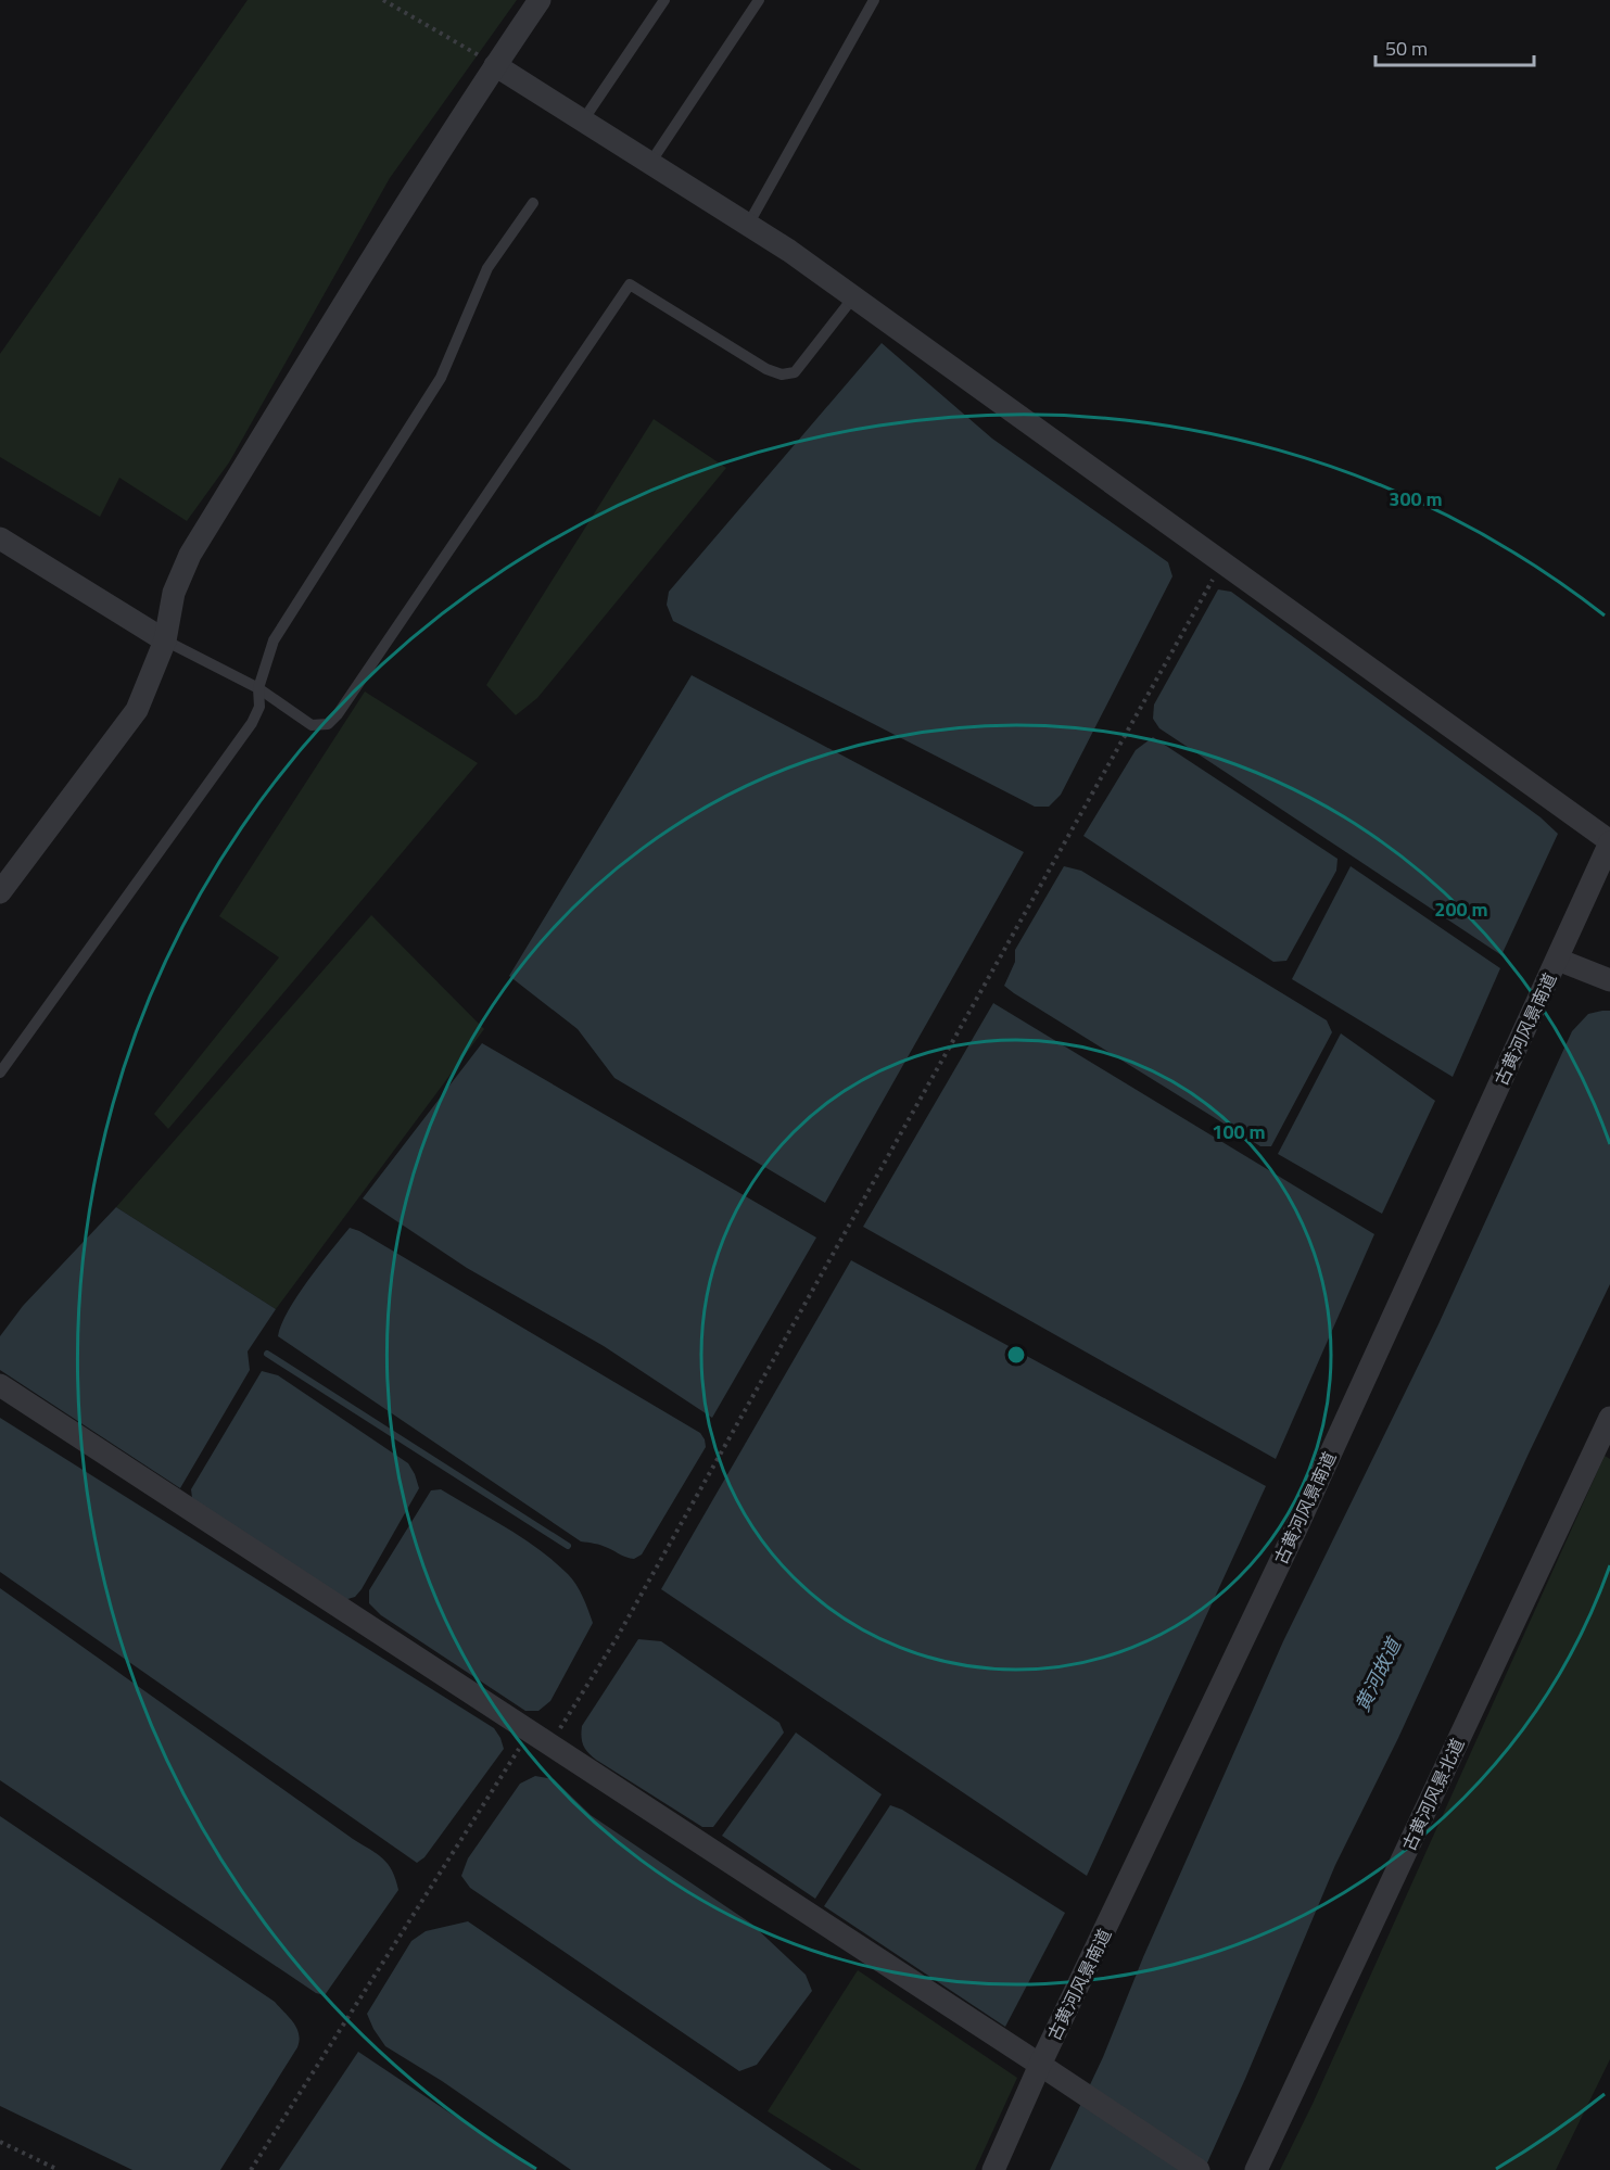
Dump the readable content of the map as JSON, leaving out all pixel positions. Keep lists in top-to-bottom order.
{
  "streets": {
    "street": ["古黄河风景南道", "古黄河风景北道"]
  },
  "water": ["黄河故道"],
  "scale_bar": "50 m",
  "rings": ["300 m", "200 m", "100 m"]
}
